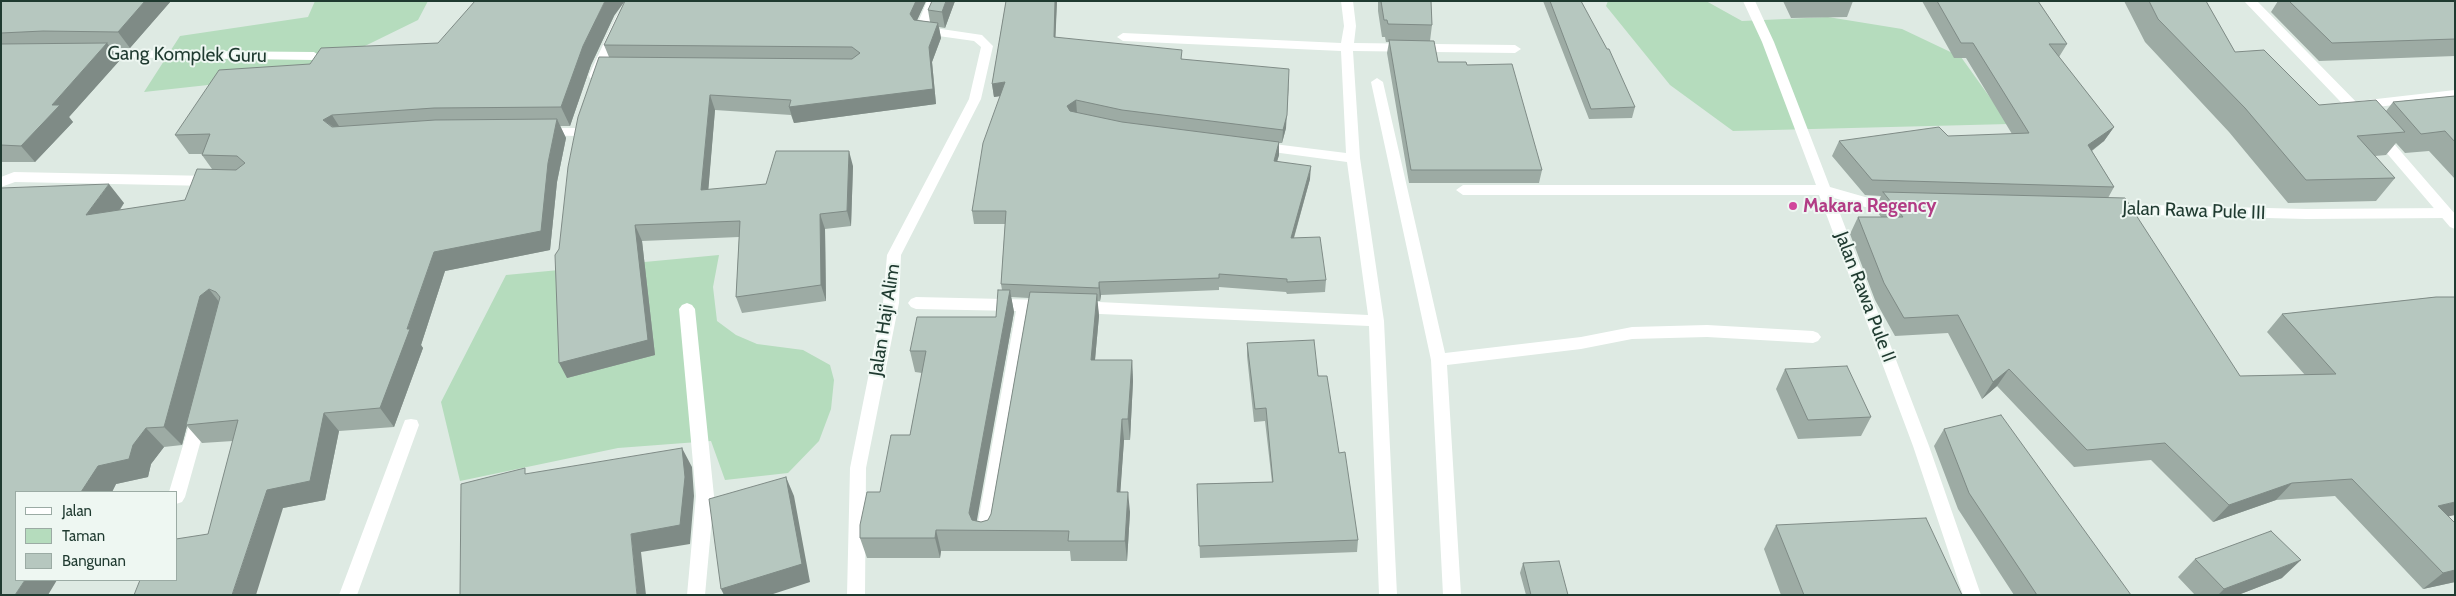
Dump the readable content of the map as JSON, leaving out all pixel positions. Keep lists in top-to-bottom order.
{
  "streets": {
    "street": [
      "Gang Komplek Guru",
      "Jalan Rawa Pule III",
      "Jalan Rawa Pule II",
      "Jalan Haji Alim"
    ]
  },
  "places": ["Makara Regency"],
  "legend": ["Jalan", "Taman", "Bangunan"]
}
